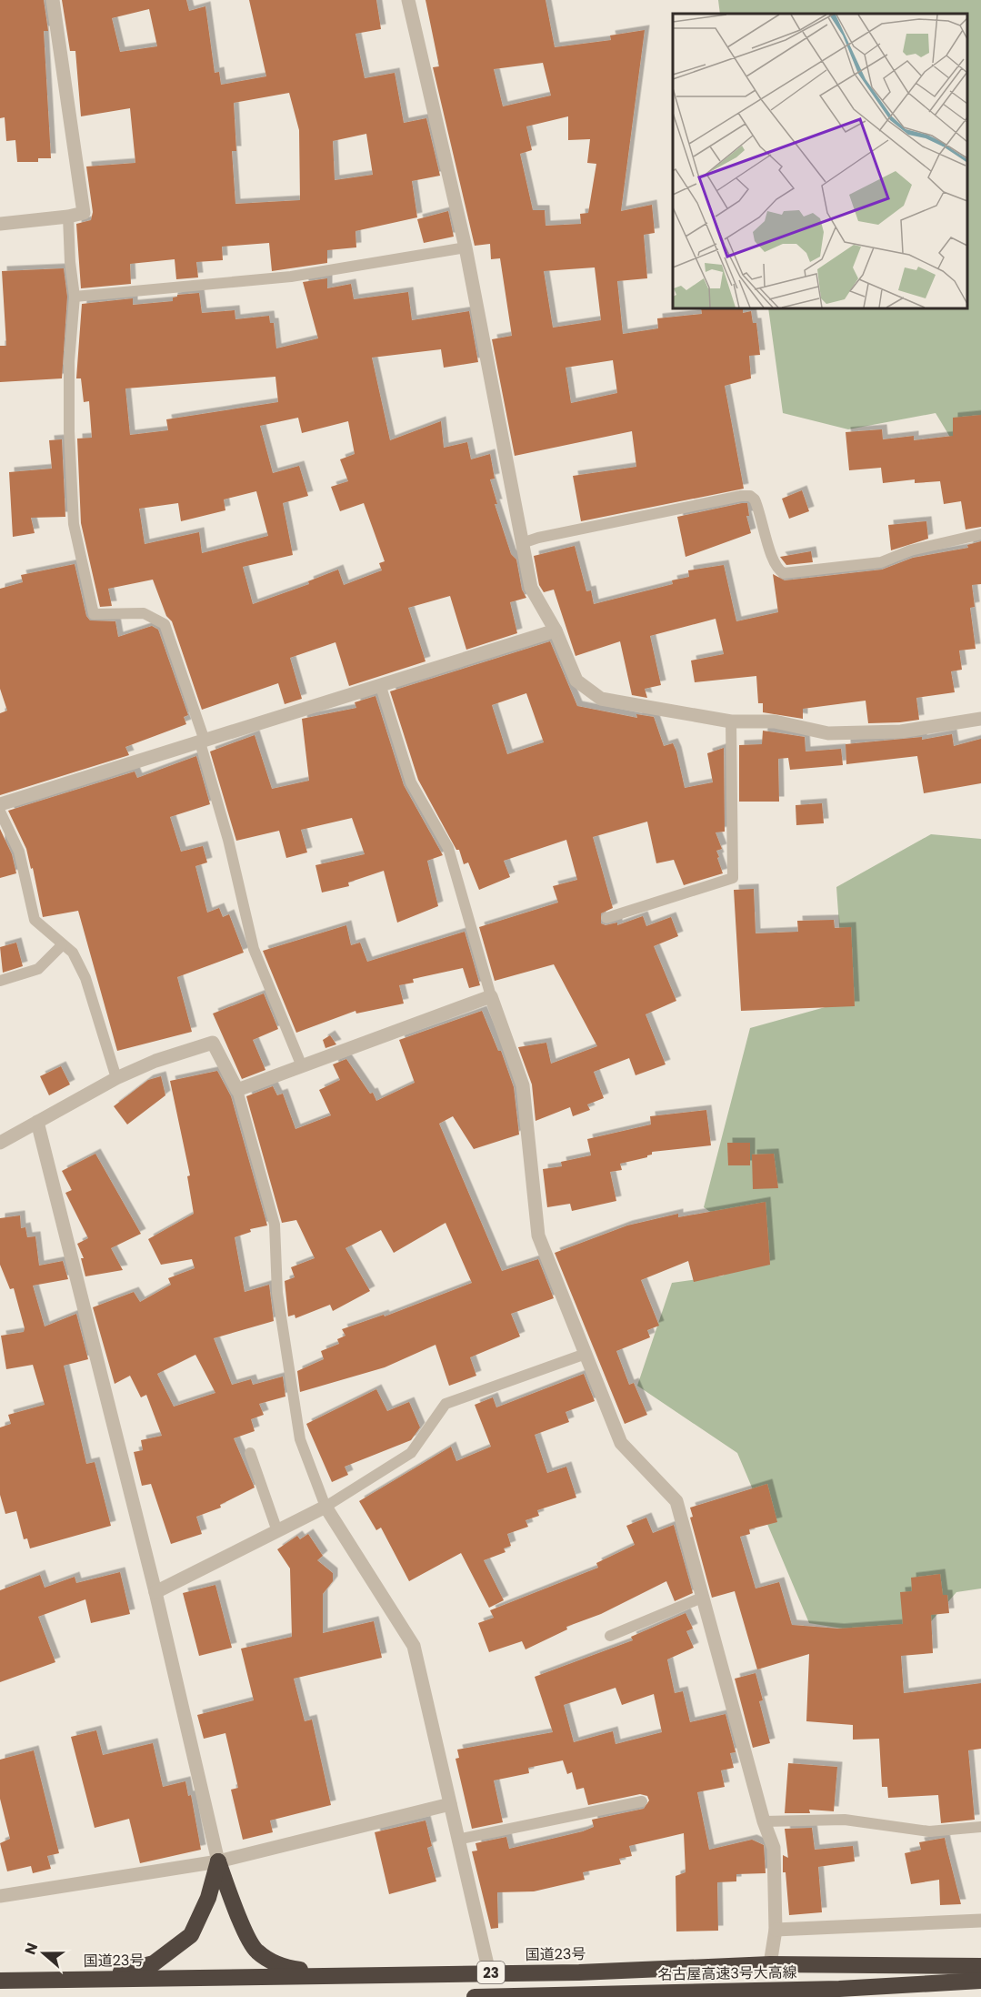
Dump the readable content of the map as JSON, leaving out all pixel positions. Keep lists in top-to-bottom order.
{
  "streets": {
    "highway": ["国道23号", "23", "名古屋高速3号大高線"]
  },
  "north": "left"
}
